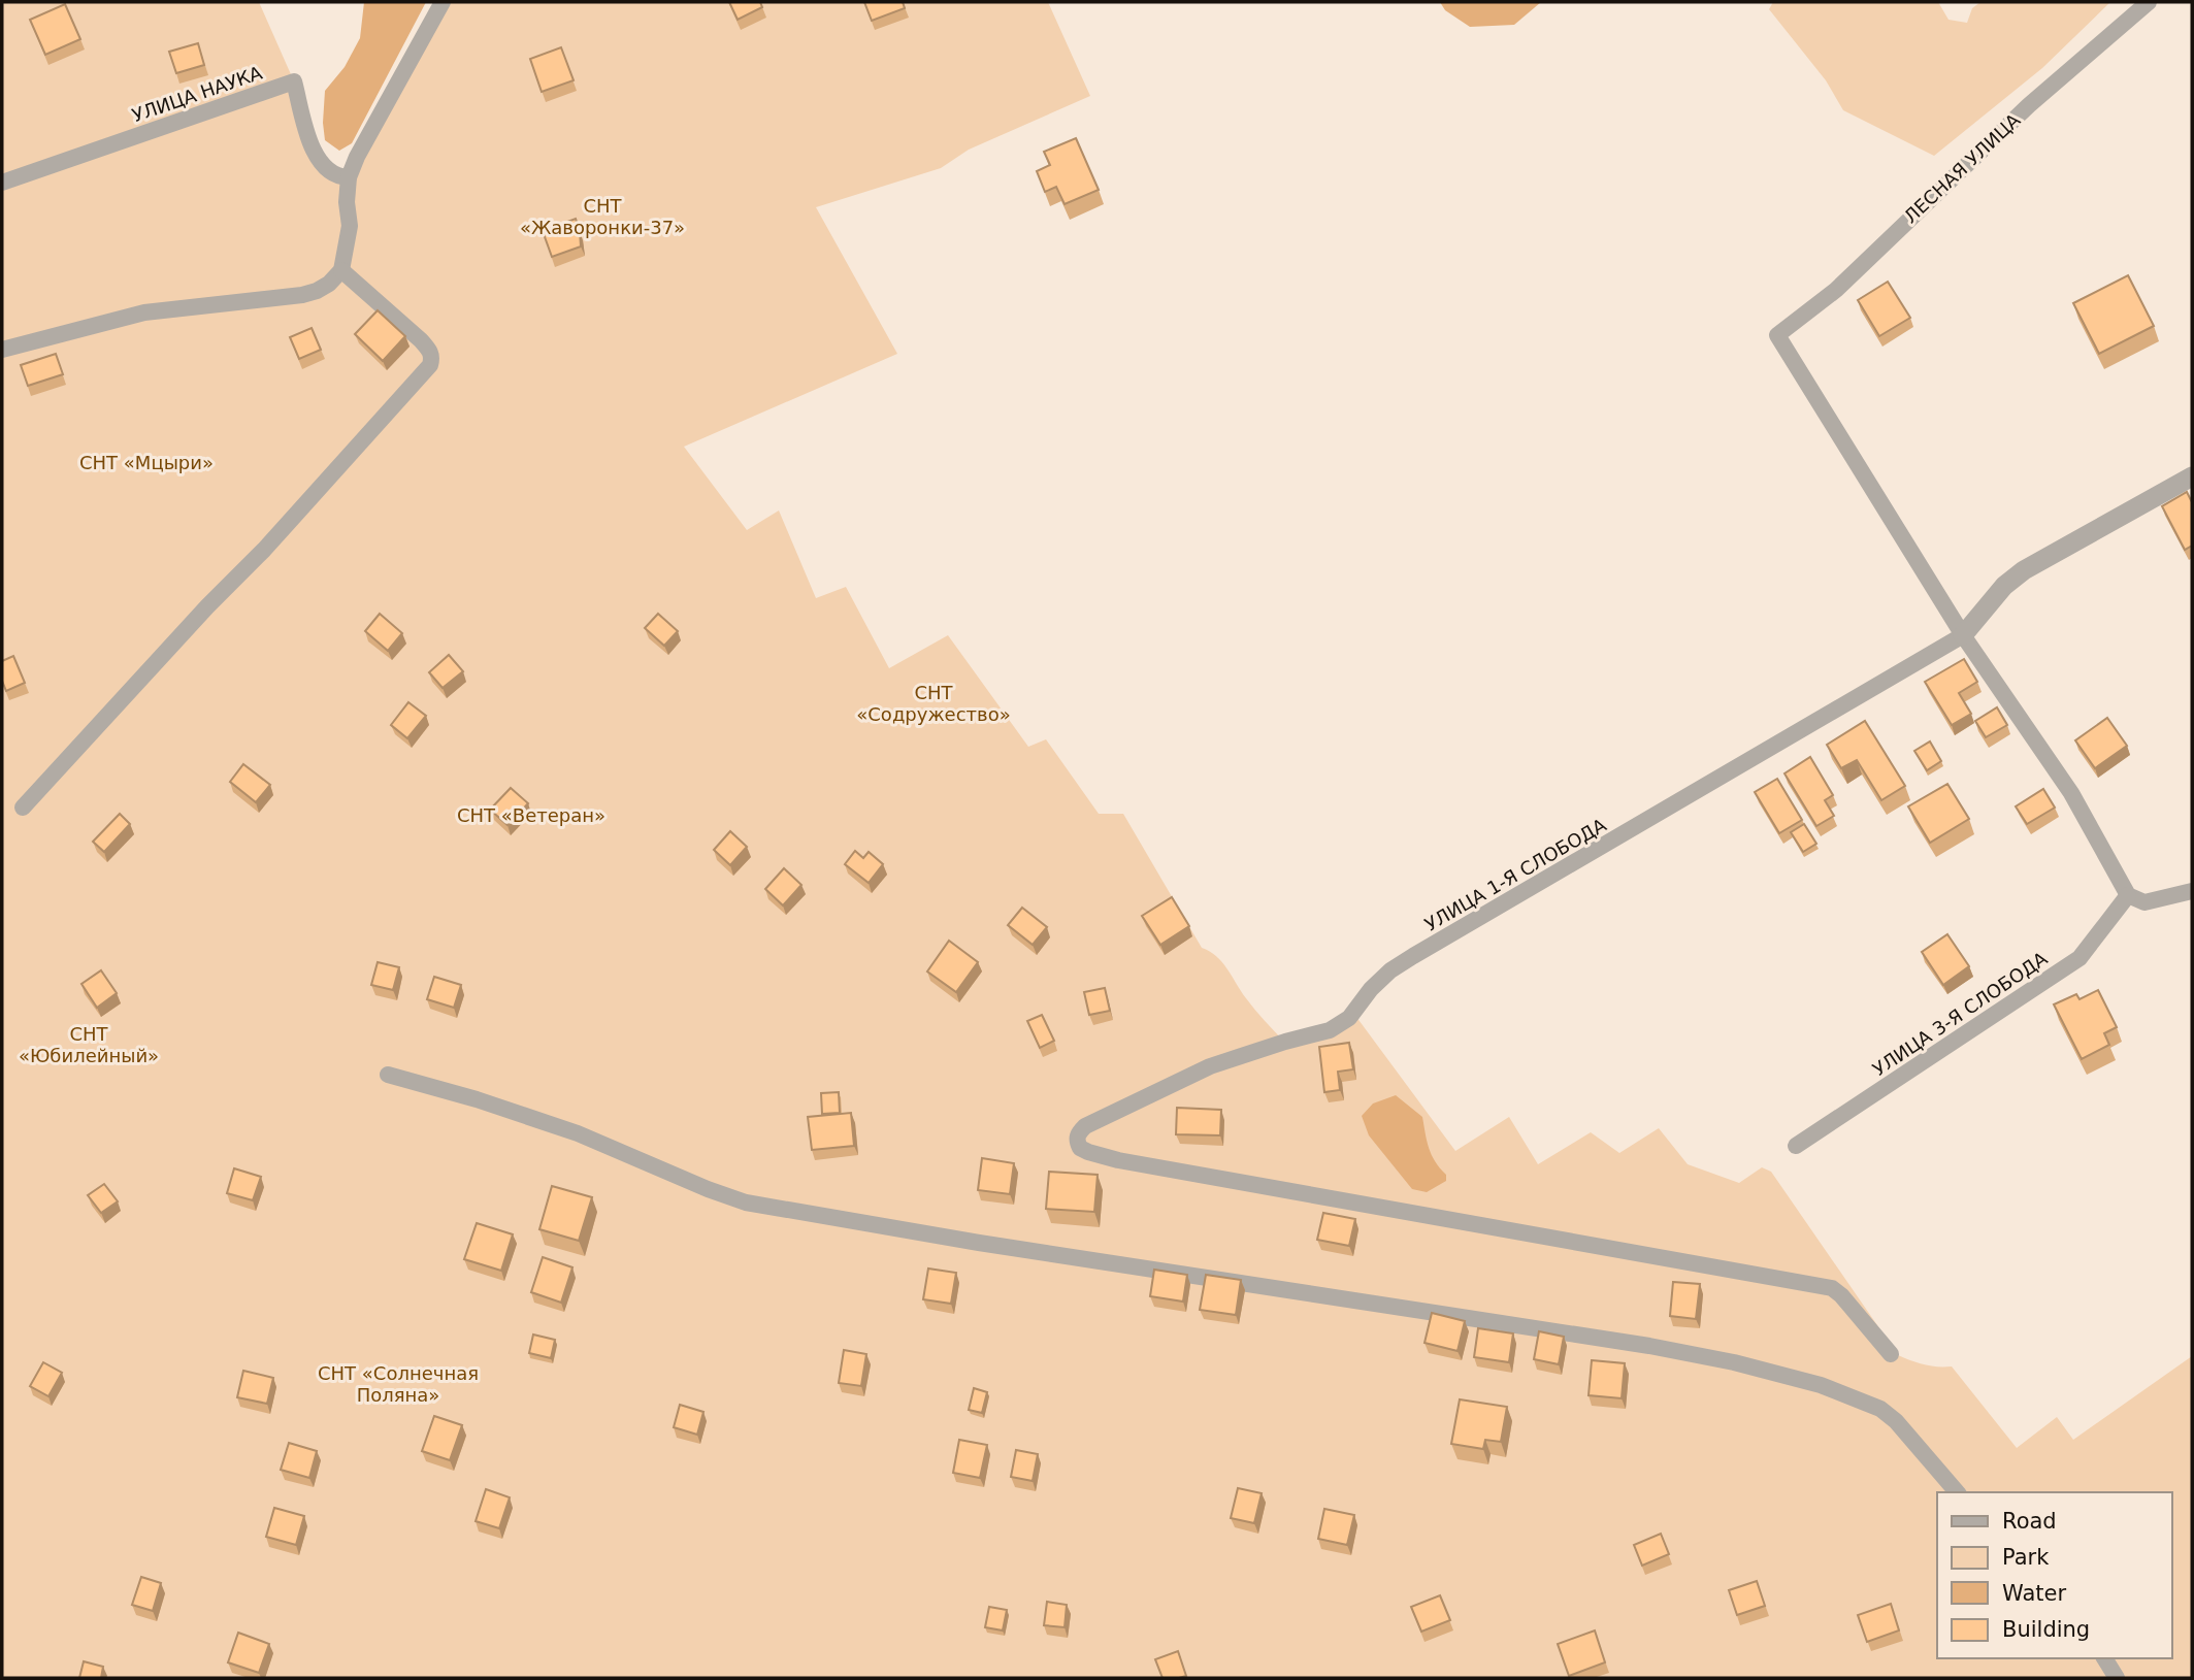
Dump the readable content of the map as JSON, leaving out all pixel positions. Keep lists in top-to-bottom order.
{
  "streets": {
    "street": [
      "УЛИЦА НАУКА",
      "ЛЕСНАЯ УЛИЦА",
      "УЛИЦА 1-Я СЛОБОДА",
      "УЛИЦА 3-Я СЛОБОДА"
    ]
  },
  "crossings": [
    ["ЛЕСНАЯ УЛИЦА", "УЛИЦА 1-Я СЛОБОДА"]
  ],
  "parks": [
    "СНТ «Жаворонки-37»",
    "СНТ «Мцыри»",
    "СНТ «Содружество»",
    "СНТ «Ветеран»",
    "СНТ «Юбилейный»",
    "СНТ «Солнечная Поляна»"
  ],
  "legend": [
    "Road",
    "Park",
    "Water",
    "Building"
  ]
}
